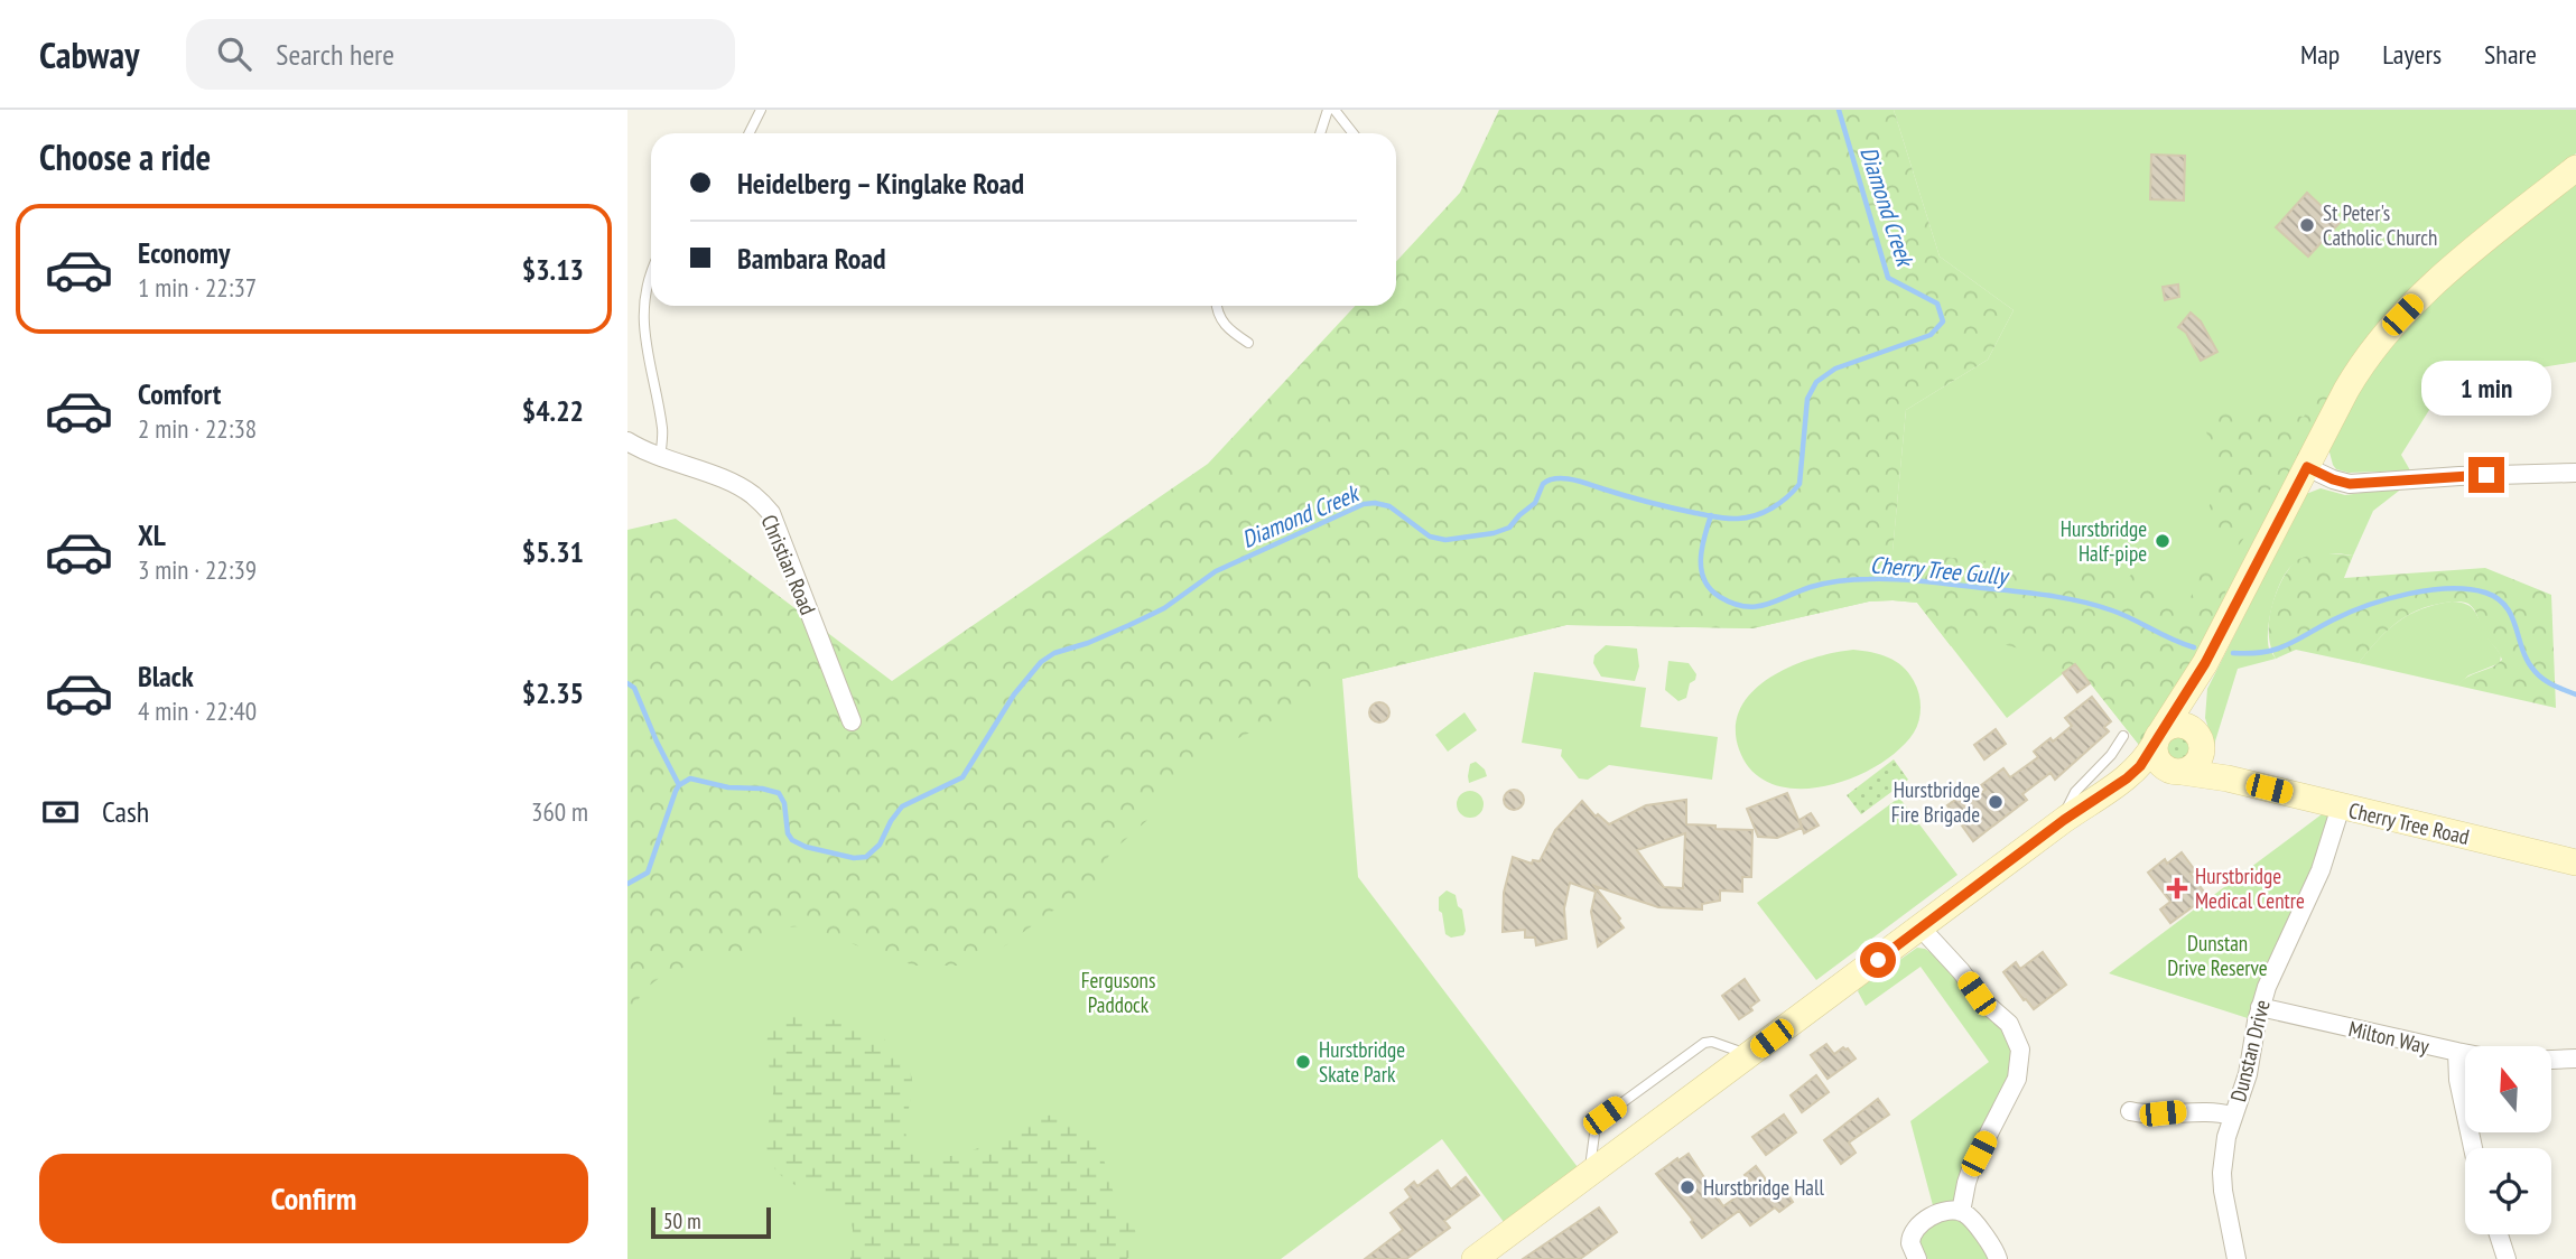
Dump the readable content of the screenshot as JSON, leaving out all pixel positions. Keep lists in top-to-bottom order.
{
  "streets": {
    "main road": ["Cherry Tree Road"],
    "street": ["Christian Road", "Milton Way", "Dunstan Drive"]
  },
  "crossings": [
    ["Cherry Tree Road", "Dunstan Drive"],
    ["Milton Way", "Dunstan Drive"]
  ],
  "water": ["Diamond Creek", "Cherry Tree Gully"],
  "parks": ["Dunstan Drive Reserve", "Fergusons Paddock"],
  "places": {
    "other": [
      "St Peter's Catholic Church",
      "Hurstbridge Half-pipe",
      "Hurstbridge Fire Brigade",
      "Hurstbridge Skate Park",
      "Hurstbridge Hall"
    ],
    "health": ["Hurstbridge Medical Centre"]
  },
  "scale_bar": "50 m",
  "north": "top",
  "page": {
    "header": "Cabway",
    "search": "Search here",
    "nav": ["Map", "Layers", "Share"],
    "heading": "Choose a ride",
    "banner": ["Heidelberg – Kinglake Road", "Bambara Road"],
    "list": [
      {
        "name": "Economy",
        "note": "1 min · 22:37",
        "value": "$3.13"
      },
      {
        "name": "Comfort",
        "note": "2 min · 22:38",
        "value": "$4.22"
      },
      {
        "name": "XL",
        "note": "3 min · 22:39",
        "value": "$5.31"
      },
      {
        "name": "Black",
        "note": "4 min · 22:40",
        "value": "$2.35"
      }
    ],
    "bubble": "1 min",
    "pay": ["Cash", "360 m"],
    "buttons": "Confirm",
    "scale": "50 m"
  }
}
